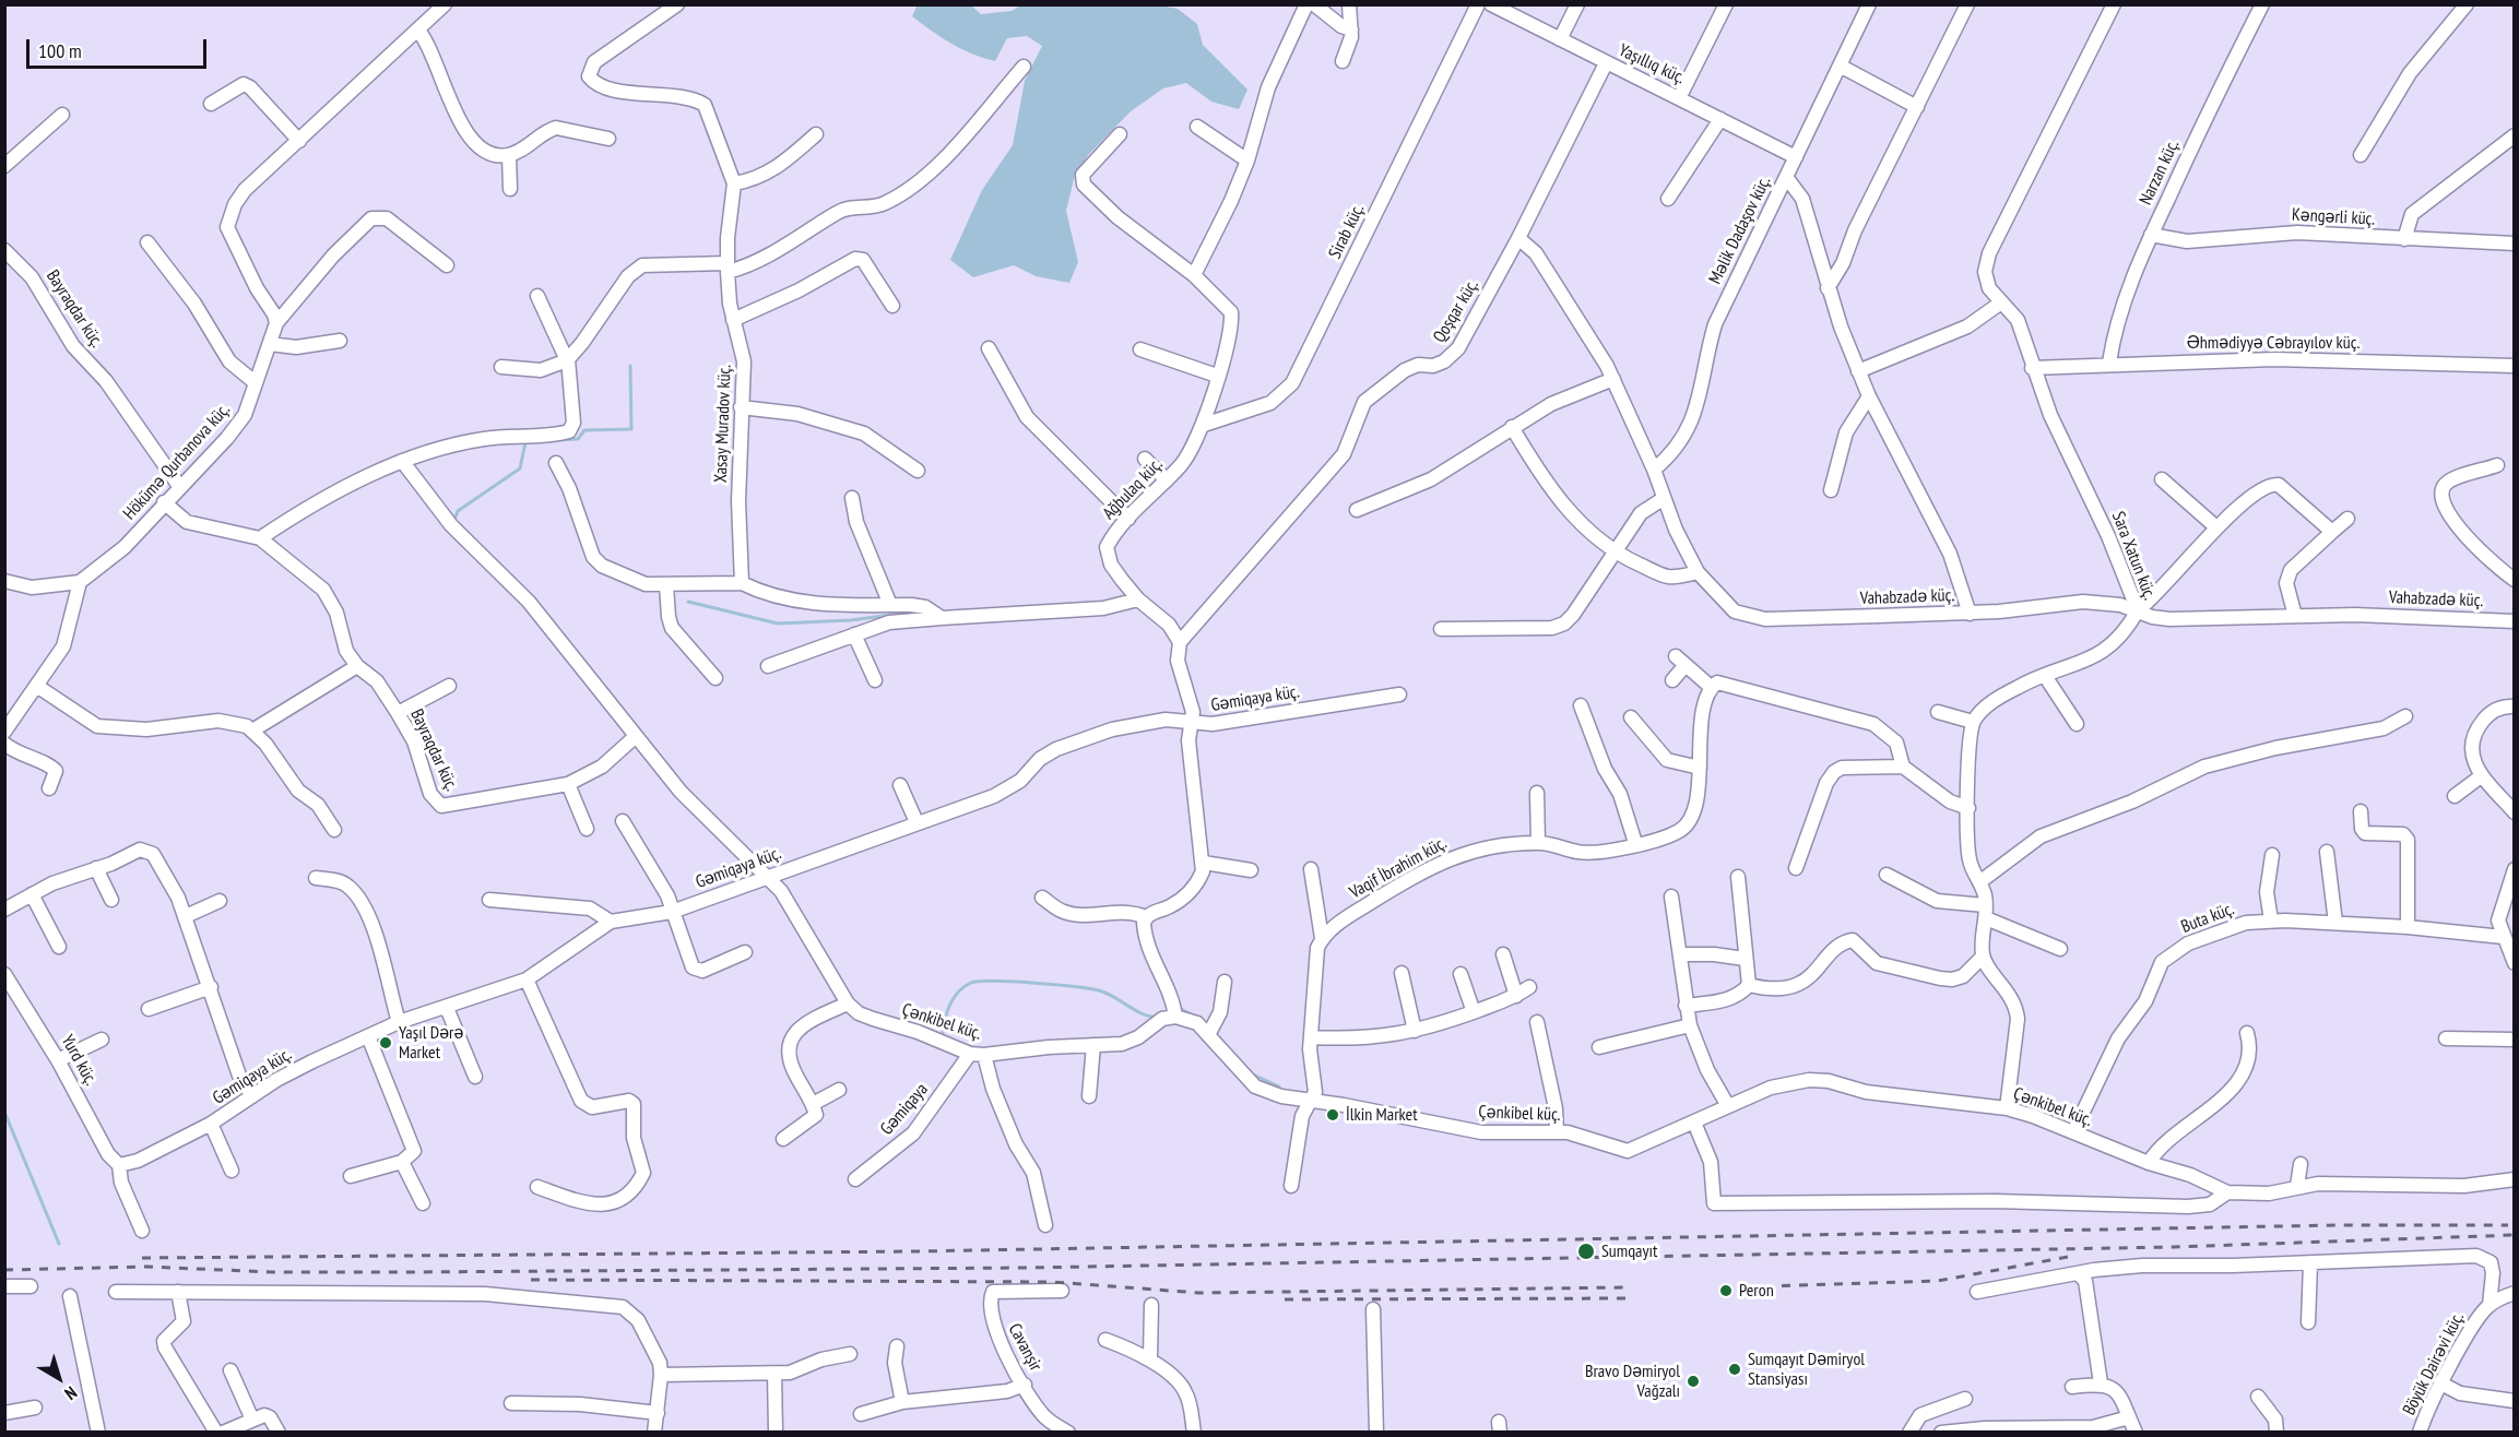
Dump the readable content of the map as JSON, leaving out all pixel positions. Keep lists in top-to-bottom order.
{
  "streets": {
    "street": [
      "Yaşıllıq küç.",
      "Narzan küç.",
      "Kəngərli küç.",
      "Məlik Dadaşov küç.",
      "Sirab küç.",
      "Bayraqdar küç.",
      "Qoşqar küç.",
      "Əhmədiyyə Cəbrayılov küç.",
      "Xasay Muradov küç.",
      "Hökümə Qurbanova küç.",
      "Ağbulaq küç.",
      "Sara Xatun küç.",
      "Vahabzadə küç.",
      "Gəmiqaya küç.",
      "Vaqif İbrahim küç.",
      "Buta küç.",
      "Çənkibel küç.",
      "Yurd küç.",
      "Gəmiqaya",
      "Cavanşir",
      "Böyük Dairəvi küç."
    ]
  },
  "crossings": [
    ["Yaşıllıq küç.", "Məlik Dadaşov küç."],
    ["Yaşıllıq küç.", "Qoşqar küç."],
    ["Narzan küç.", "Kəngərli küç."],
    ["Narzan küç.", "Əhmədiyyə Cəbrayılov küç."],
    ["Məlik Dadaşov küç.", "Vahabzadə küç."],
    ["Sirab küç.", "Ağbulaq küç."],
    ["Bayraqdar küç.", "Hökümə Qurbanova küç."],
    ["Qoşqar küç.", "Ağbulaq küç."],
    ["Qoşqar küç.", "Vahabzadə küç."],
    ["Əhmədiyyə Cəbrayılov küç.", "Sara Xatun küç."],
    ["Sara Xatun küç.", "Vahabzadə küç."],
    ["Gəmiqaya küç.", "Yurd küç."],
    ["Buta küç.", "Çənkibel küç."],
    ["Çənkibel küç.", "Gəmiqaya"]
  ],
  "places": [
    "Yaşıl Dərə Market",
    "İlkin Market",
    "Sumqayıt",
    "Peron",
    "Sumqayıt Dəmiryol Stansiyası",
    "Bravo Dəmiryol Vağzalı"
  ],
  "scale_bar": "100 m",
  "north": "bottom right"
}
